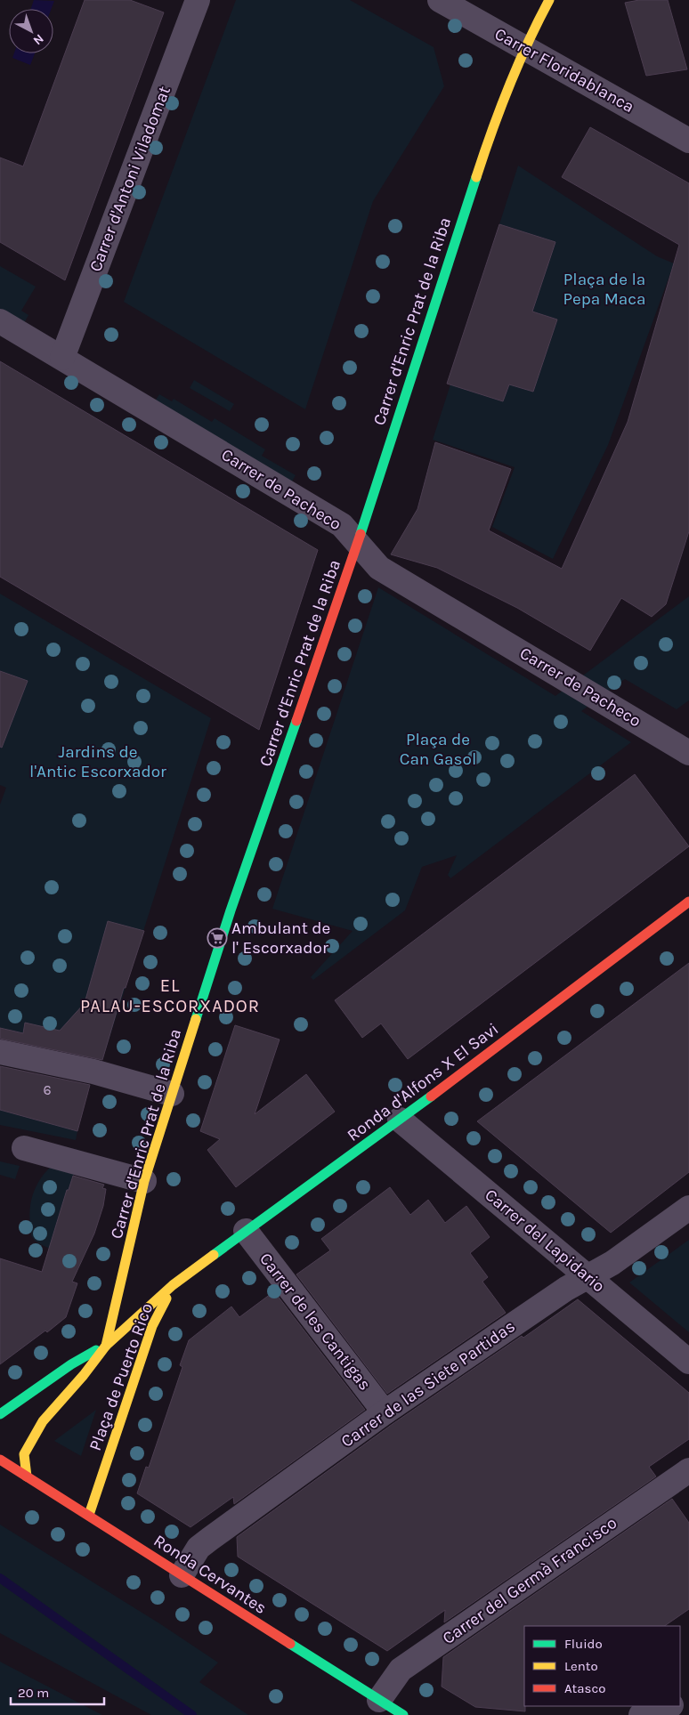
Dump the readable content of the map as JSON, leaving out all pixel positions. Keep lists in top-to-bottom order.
{
  "streets": {
    "street": [
      "Carrer Floridablanca",
      "Carrer d'Antoni Viladomat",
      "Carrer d'Enric Prat de la Riba",
      "Carrer de Pacheco",
      "Ronda d'Alfons X El Savi",
      "Carrer del Lapidario",
      "Carrer de les Cantigas",
      "Plaça de Puerto Rico",
      "Carrer de las Siete Partidas",
      "Ronda Cervantes",
      "Carrer del Germà Francisco"
    ]
  },
  "crossings": [
    ["Carrer Floridablanca", "Carrer d'Enric Prat de la Riba"],
    ["Carrer d'Antoni Viladomat", "Carrer de Pacheco"],
    ["Carrer d'Enric Prat de la Riba", "Carrer de Pacheco"],
    ["Carrer d'Enric Prat de la Riba", "Plaça de Puerto Rico"],
    ["Ronda d'Alfons X El Savi", "Carrer del Lapidario"],
    ["Ronda d'Alfons X El Savi", "Carrer de les Cantigas"],
    ["Ronda d'Alfons X El Savi", "Plaça de Puerto Rico"],
    ["Carrer del Lapidario", "Carrer de las Siete Partidas"],
    ["Carrer de les Cantigas", "Carrer de las Siete Partidas"],
    ["Plaça de Puerto Rico", "Ronda Cervantes"],
    ["Carrer de las Siete Partidas", "Ronda Cervantes"],
    ["Ronda Cervantes", "Carrer del Germà Francisco"]
  ],
  "districts": ["EL PALAU-ESCORXADOR"],
  "parks": ["Plaça de la Pepa Maca", "Plaça de Can Gasol", "Jardins de l'Antic Escorxador"],
  "places": {
    "supermarket": ["Ambulant de l' Escorxador"]
  },
  "house_numbers": ["6"],
  "legend": ["Fluido", "Lento", "Atasco"],
  "scale_bar": "20 m",
  "north": "bottom right"
}
